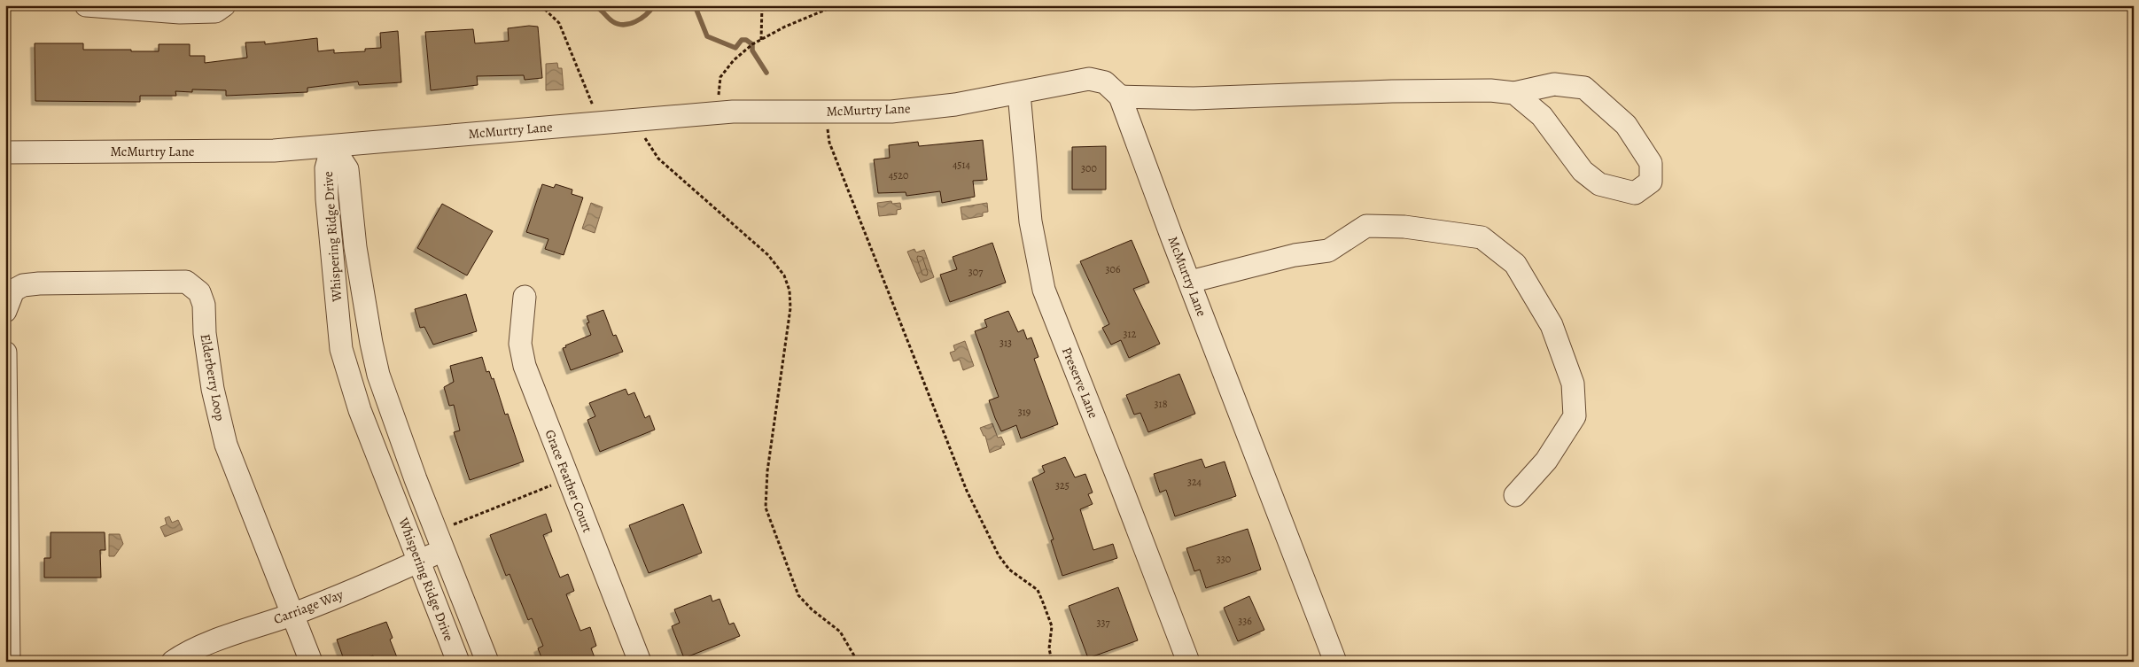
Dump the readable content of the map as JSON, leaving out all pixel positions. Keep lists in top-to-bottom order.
{
  "streets": {
    "street": [
      "McMurtry Lane",
      "Whispering Ridge Drive",
      "Elderberry Loop",
      "Preserve Lane",
      "Grace Feather Court",
      "Carriage Way"
    ]
  },
  "crossings": [
    ["McMurtry Lane", "Whispering Ridge Drive"],
    ["McMurtry Lane", "Preserve Lane"],
    ["Whispering Ridge Drive", "Carriage Way"],
    ["Elderberry Loop", "Carriage Way"]
  ],
  "house_numbers": [
    "4514",
    "300",
    "4520",
    "306",
    "307",
    "312",
    "313",
    "318",
    "319",
    "324",
    "325",
    "330",
    "336",
    "337"
  ]
}
